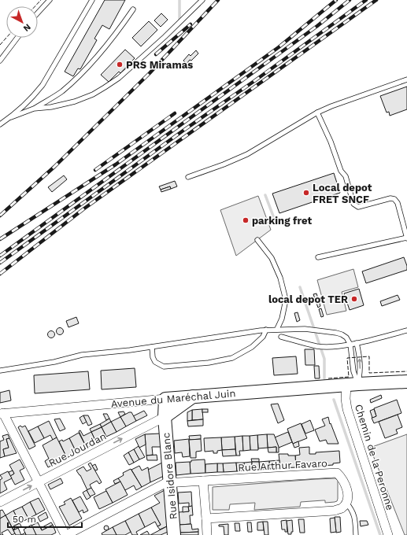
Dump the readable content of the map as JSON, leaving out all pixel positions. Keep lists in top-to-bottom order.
{
  "streets": {
    "main road": ["Avenue du Maréchal Juin", "Rue Isidore Blanc"],
    "street": ["Rue Jourdan", "Chemin de la Peronne", "Rue Arthur Favaro"]
  },
  "crossings": [
    ["Avenue du Maréchal Juin", "Chemin de la Peronne"],
    ["Avenue du Maréchal Juin", "Rue Isidore Blanc"],
    ["Rue Jourdan", "Rue Isidore Blanc"],
    ["Rue Arthur Favaro", "Rue Isidore Blanc"]
  ],
  "one_way": ["Rue Jourdan"],
  "places": [
    "PRS Miramas",
    "Local depot FRET SNCF",
    "parking fret",
    "local depot TER"
  ],
  "scale_bar": "50 m",
  "north": "bottom right"
}
